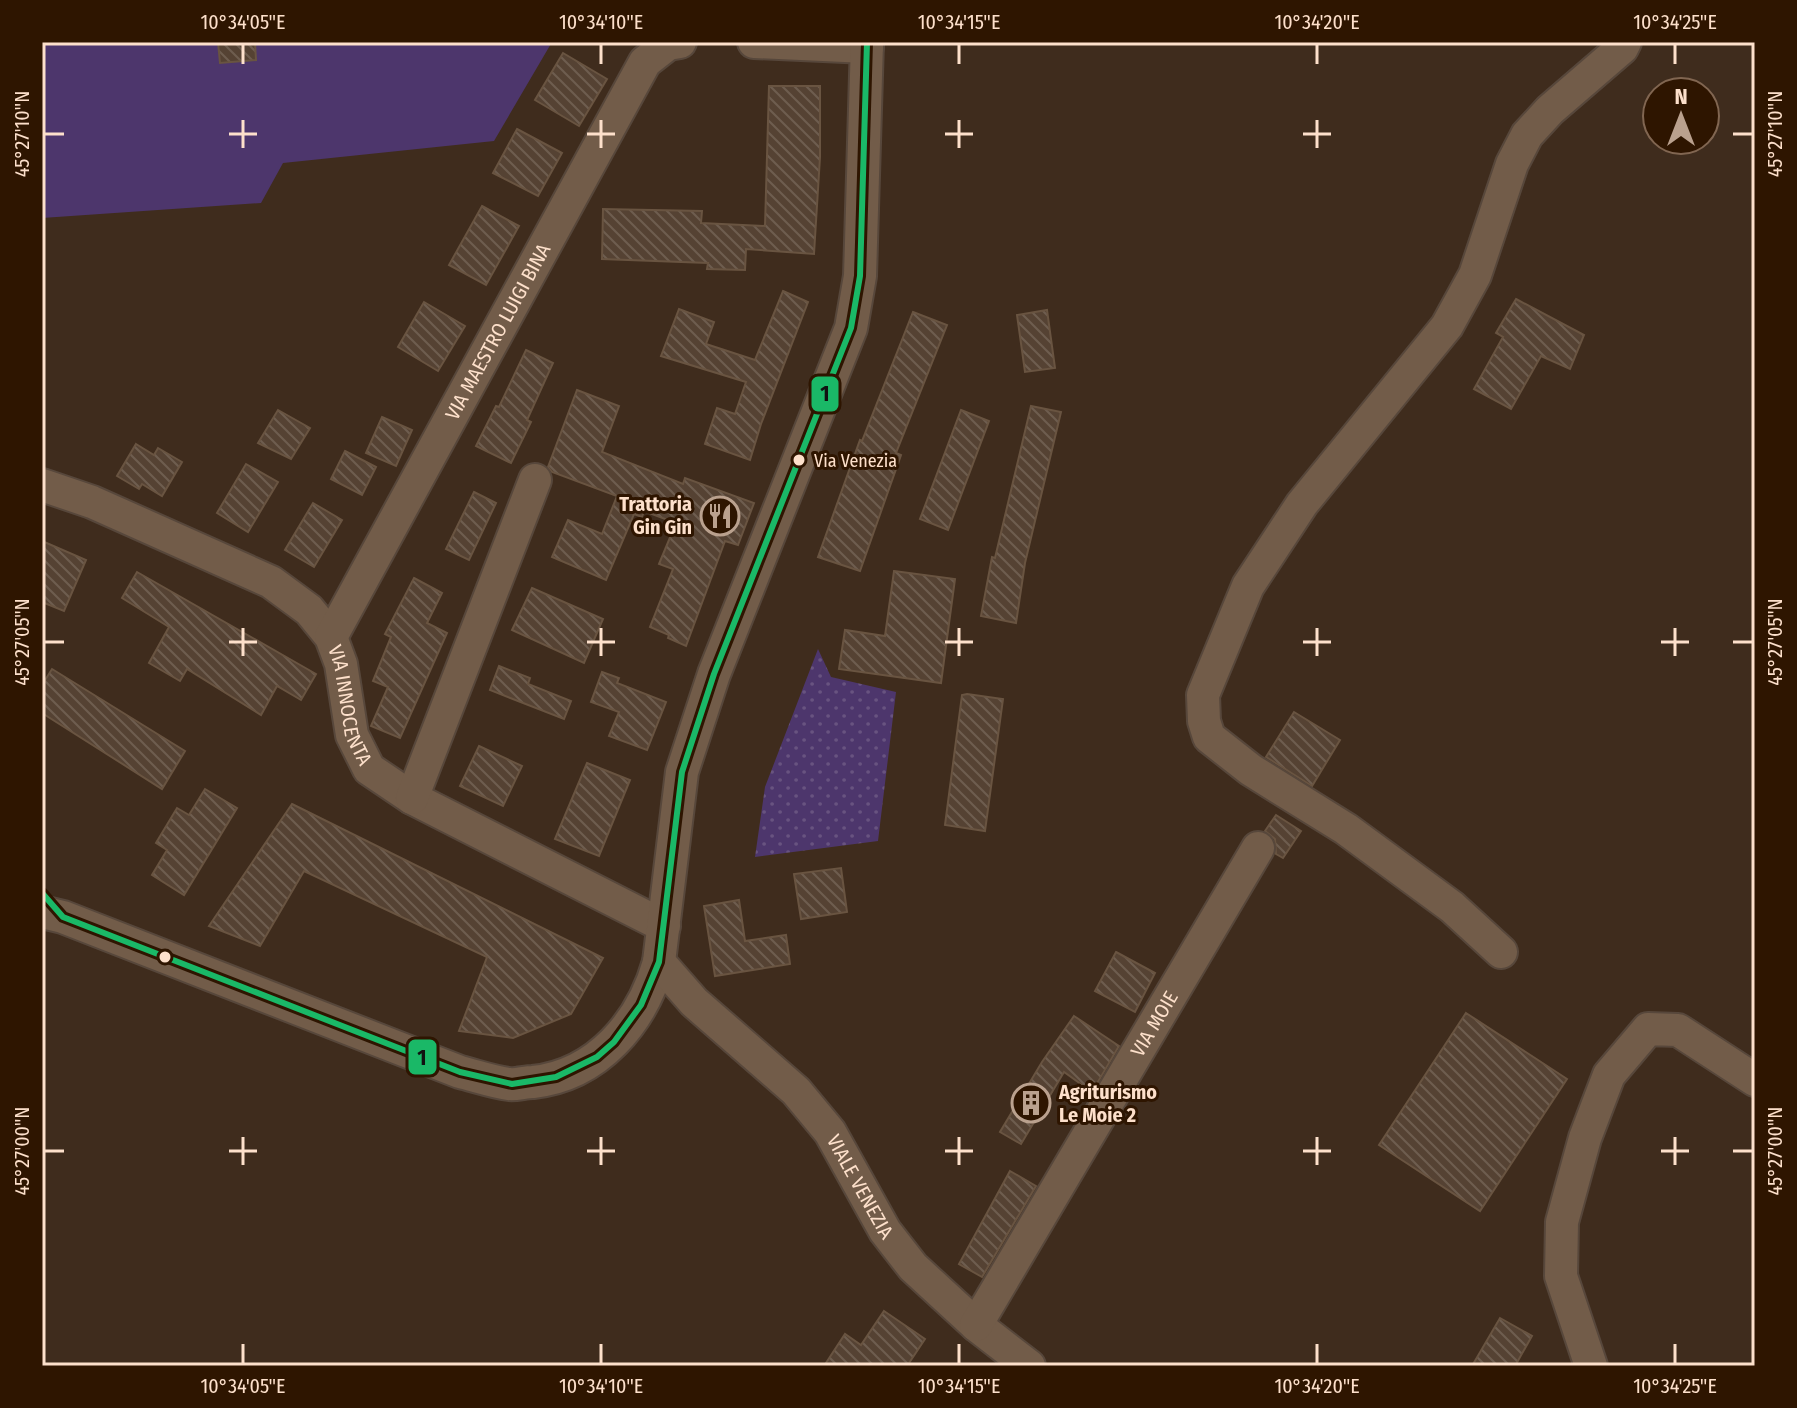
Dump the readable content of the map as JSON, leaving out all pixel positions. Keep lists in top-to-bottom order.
{
  "streets": {
    "street": [
      "VIA MAESTRO LUIGI BINA",
      "VIA INNOCENTA",
      "VIA MOIE",
      "VIALE VENEZIA"
    ]
  },
  "crossings": [
    ["VIA MAESTRO LUIGI BINA", "VIA INNOCENTA"],
    ["VIA MOIE", "VIALE VENEZIA"]
  ],
  "places": {
    "other": ["Via Venezia"],
    "restaurant": ["Trattoria Gin Gin"],
    "building": ["Agriturismo Le Moie 2"]
  },
  "lines": ["transit line 1"],
  "north": "top",
  "coordinates": [
    "10°34'05\"E",
    "10°34'10\"E",
    "10°34'15\"E",
    "10°34'20\"E",
    "10°34'25\"E",
    "45°27'10\"N",
    "45°27'05\"N",
    "45°27'00\"N"
  ]
}
